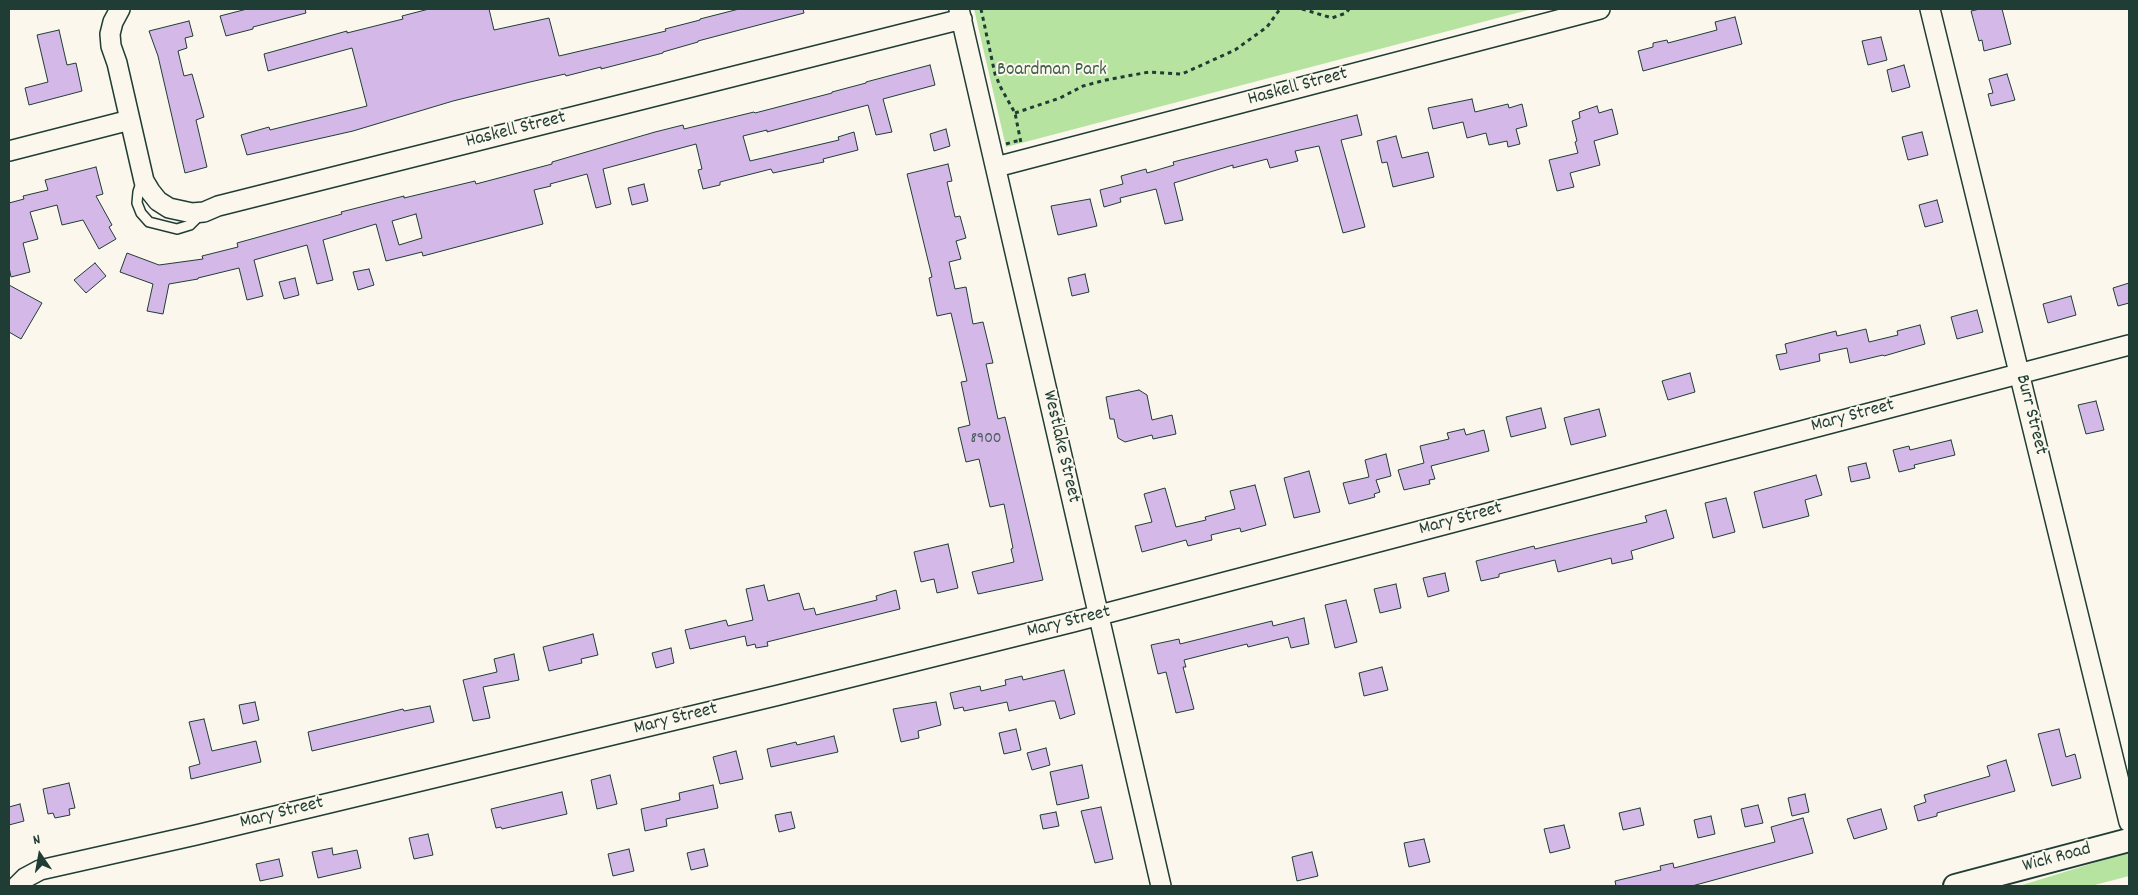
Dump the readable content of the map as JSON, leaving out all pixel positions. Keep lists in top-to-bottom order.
{
  "streets": {
    "street": [
      "Haskell Street",
      "Burr Street",
      "Mary Street",
      "Westlake Street",
      "Wick Road"
    ]
  },
  "crossings": [
    ["Haskell Street", "Westlake Street"],
    ["Burr Street", "Mary Street"],
    ["Mary Street", "Westlake Street"]
  ],
  "parks": ["Boardman Park"],
  "house_numbers": ["8900"],
  "north": "top"
}
